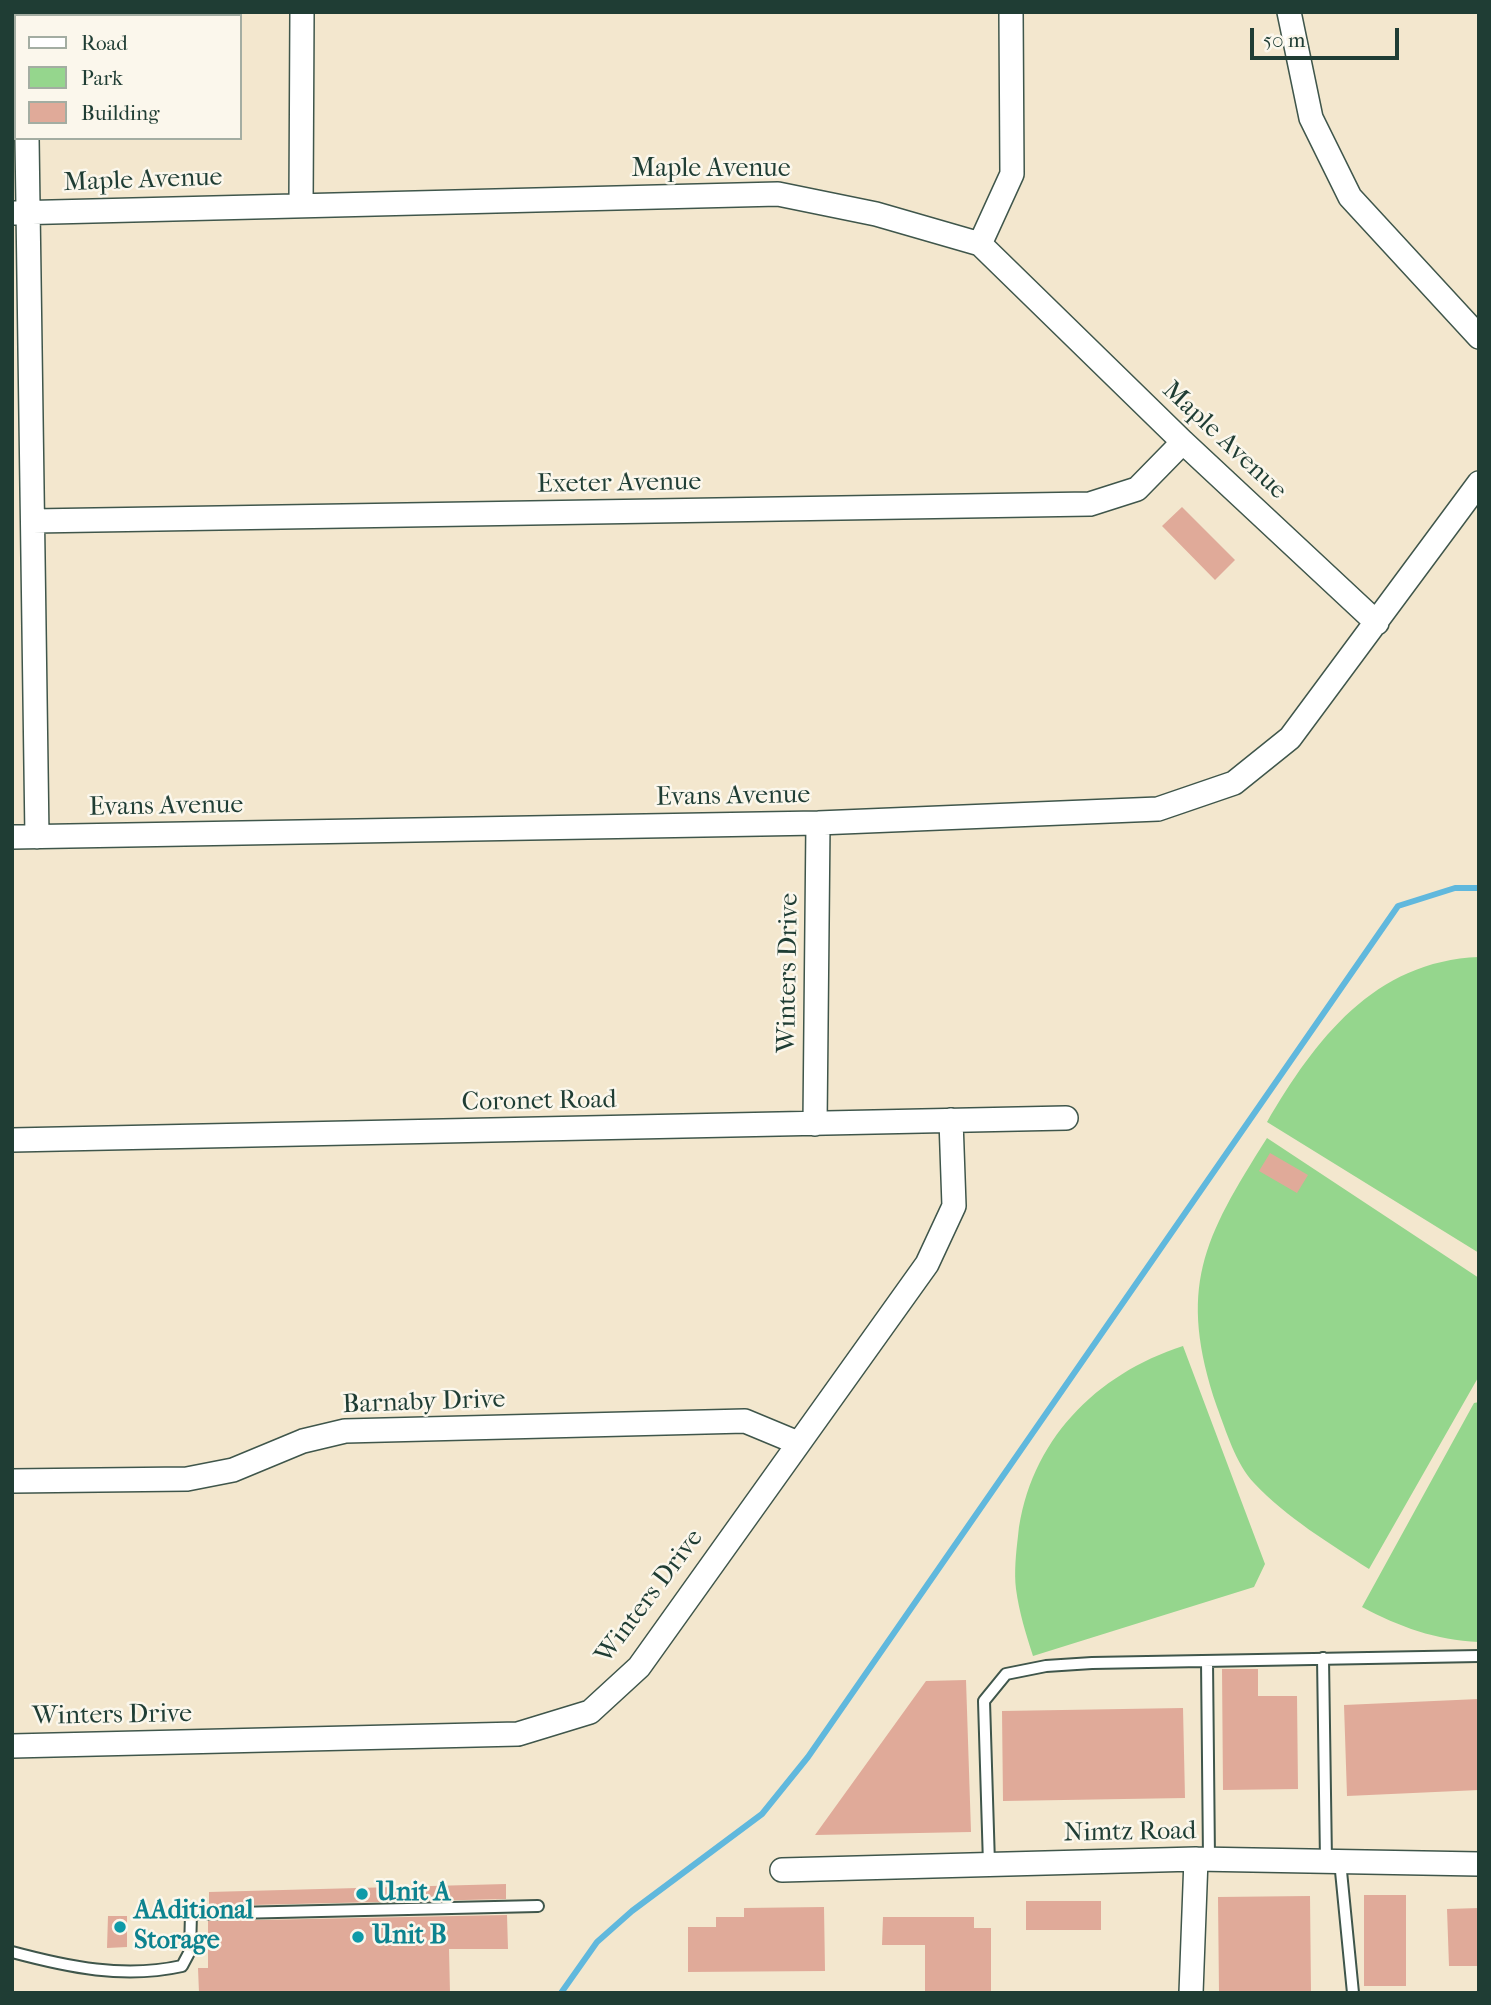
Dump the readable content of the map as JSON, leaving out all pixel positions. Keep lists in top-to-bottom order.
{
  "streets": {
    "street": [
      "Maple Avenue",
      "Exeter Avenue",
      "Evans Avenue",
      "Winters Drive",
      "Coronet Road",
      "Barnaby Drive",
      "Nimtz Road"
    ]
  },
  "crossings": [
    ["Maple Avenue", "Exeter Avenue"],
    ["Maple Avenue", "Evans Avenue"],
    ["Evans Avenue", "Winters Drive"],
    ["Winters Drive", "Coronet Road"],
    ["Winters Drive", "Barnaby Drive"]
  ],
  "places": ["Unit A", "AAditional Storage", "Unit B"],
  "legend": ["Road", "Park", "Building"],
  "scale_bar": "50 m"
}
